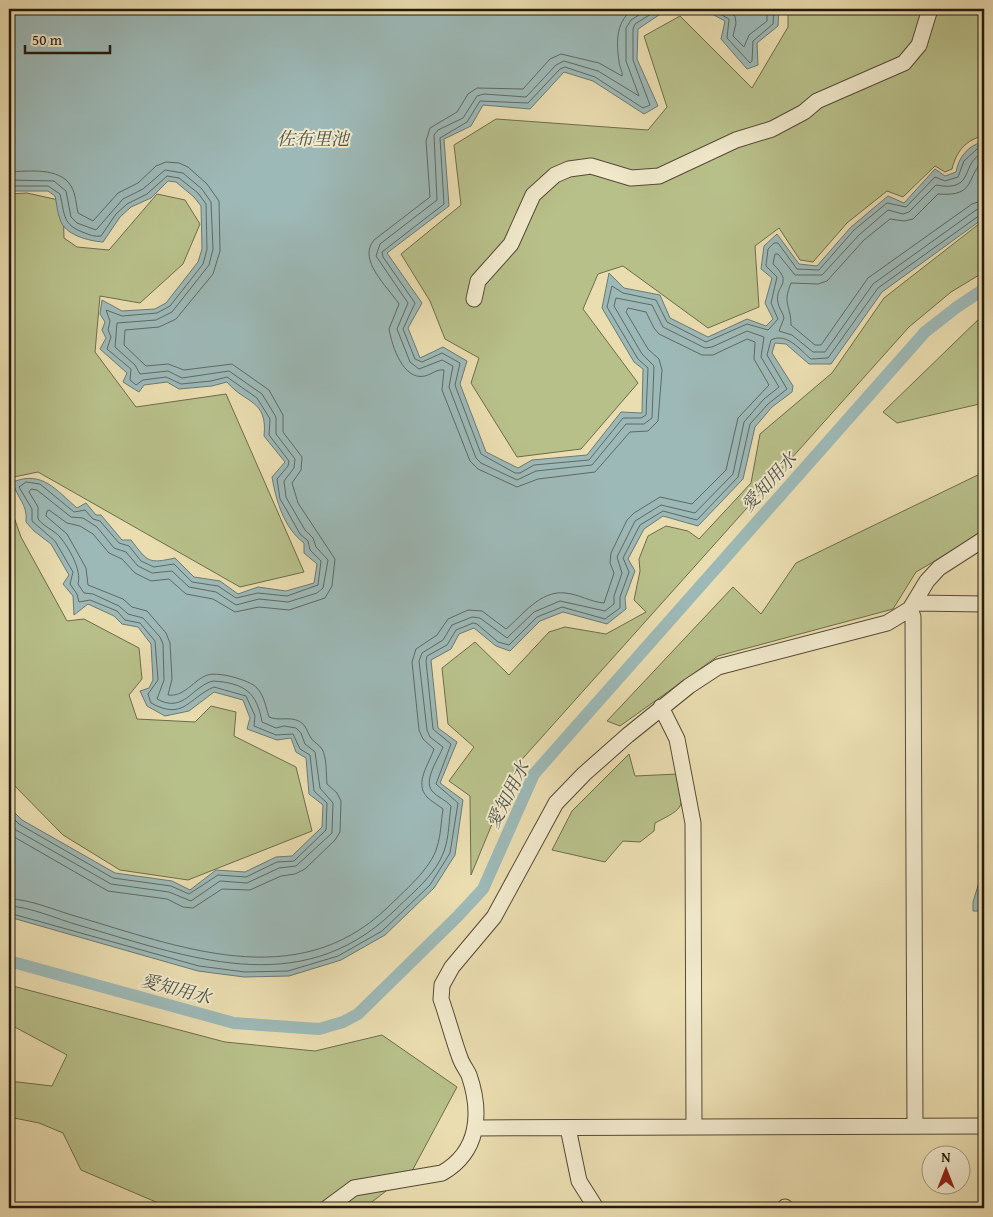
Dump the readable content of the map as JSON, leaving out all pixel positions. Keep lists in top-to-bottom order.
{
  "water": ["佐布里池", "愛知用水"],
  "scale_bar": "50 m",
  "north": "top"
}
